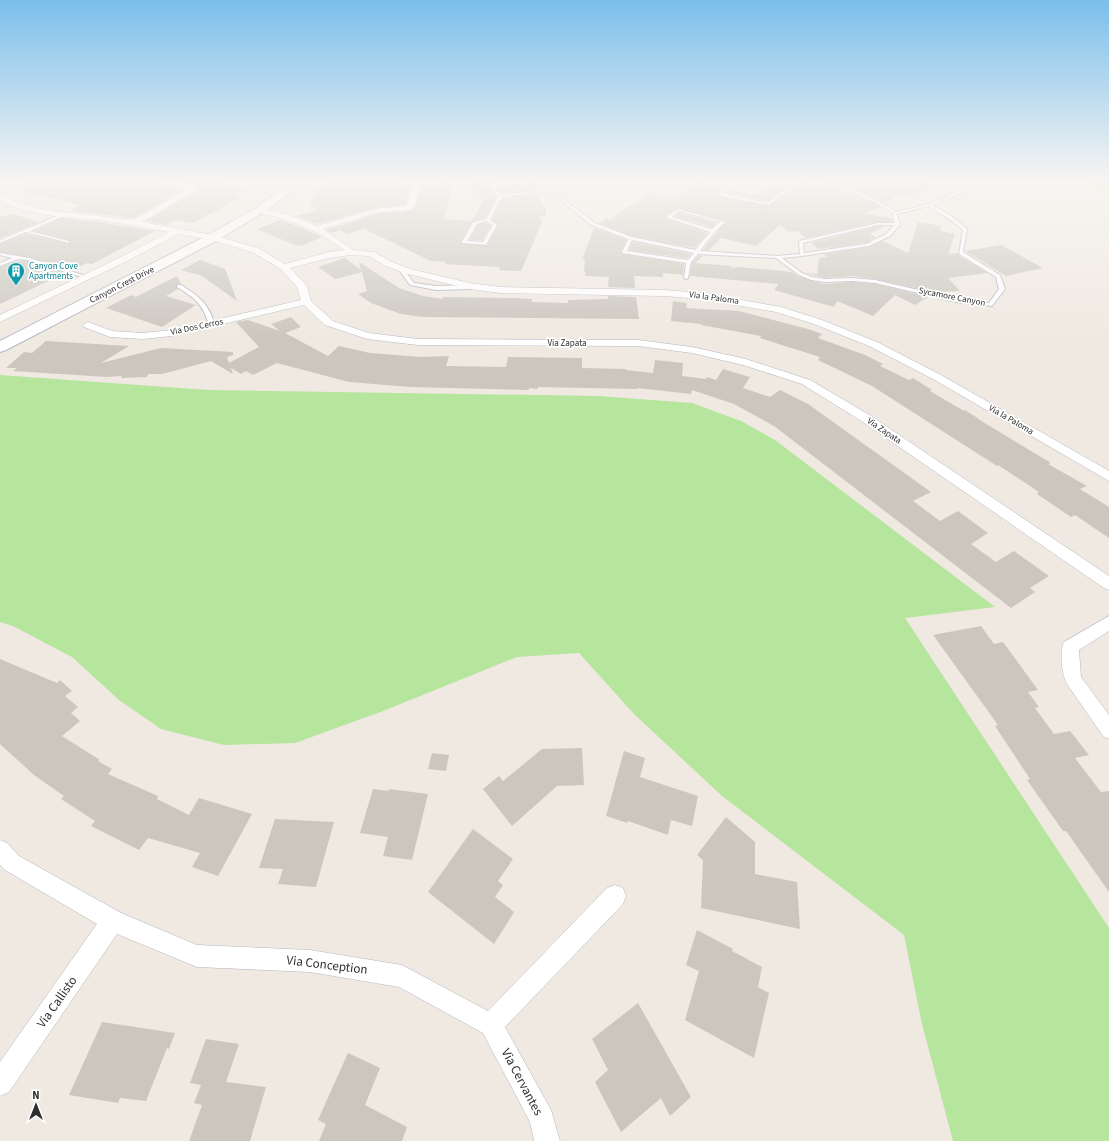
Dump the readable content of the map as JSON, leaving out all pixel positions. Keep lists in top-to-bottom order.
{
  "streets": {
    "main road": ["Canyon Crest Drive"],
    "street": [
      "Via la Paloma",
      "Via Dos Cerros",
      "Via Zapata",
      "Via Conception",
      "Via Callisto",
      "Via Cervantes"
    ],
    "lane": ["Sycamore Canyon"]
  },
  "crossings": [
    ["Canyon Crest Drive", "Via Zapata"],
    ["Via la Paloma", "Via Zapata"],
    ["Via Dos Cerros", "Via Zapata"],
    ["Via Conception", "Via Callisto"],
    ["Via Conception", "Via Cervantes"]
  ],
  "places": {
    "building": ["Canyon Cove Apartments"]
  },
  "north": "top"
}
